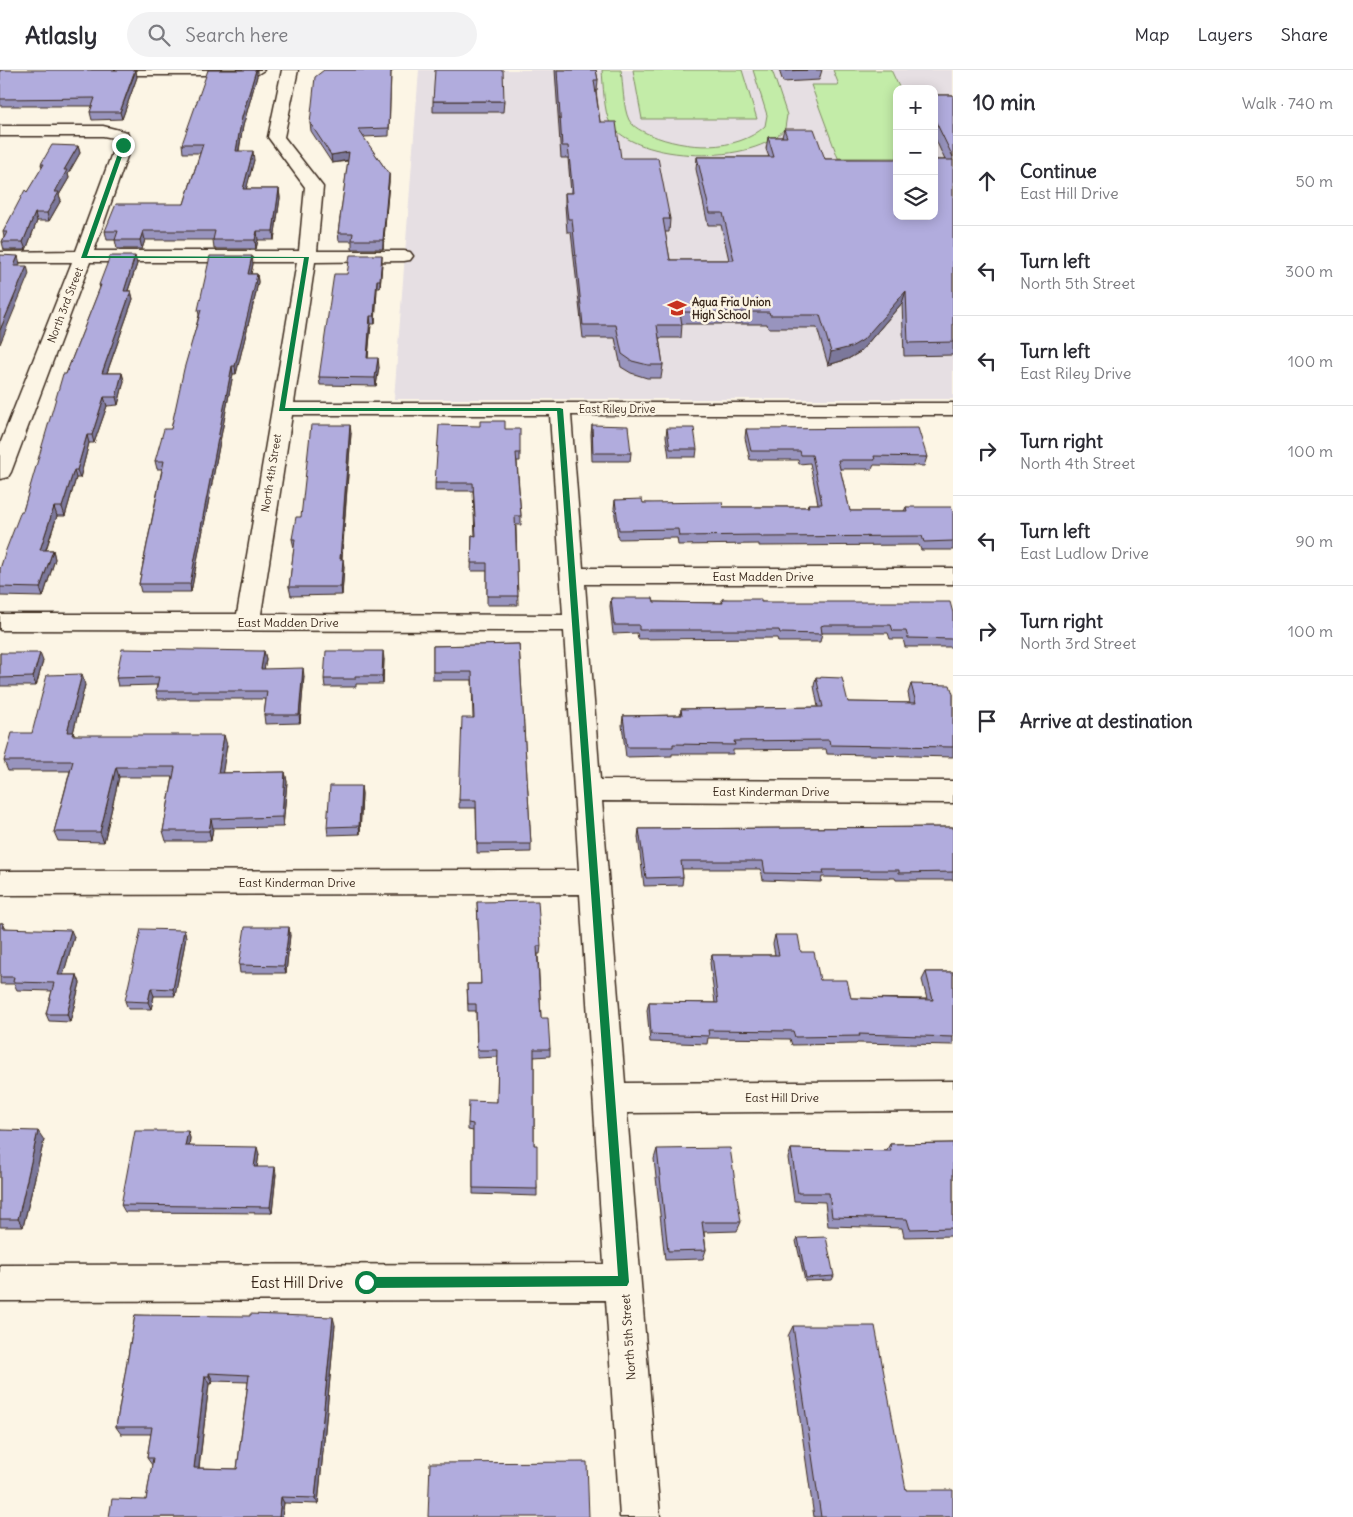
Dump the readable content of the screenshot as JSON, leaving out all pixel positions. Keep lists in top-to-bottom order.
{
  "streets": {
    "street": [
      "North 3rd Street",
      "East Riley Drive",
      "North 4th Street",
      "East Madden Drive",
      "East Kinderman Drive",
      "East Hill Drive",
      "North 5th Street"
    ]
  },
  "crossings": [
    ["East Riley Drive", "North 4th Street"],
    ["East Riley Drive", "North 5th Street"],
    ["North 4th Street", "East Madden Drive"],
    ["East Madden Drive", "North 5th Street"],
    ["East Kinderman Drive", "North 5th Street"],
    ["East Hill Drive", "North 5th Street"]
  ],
  "places": {
    "school or university": ["Agua Fria Union High School"]
  },
  "page": {
    "header": "Atlasly",
    "search": "Search here",
    "nav": ["Map", "Layers", "Share"],
    "heading": ["10 min", "Walk · 740 m"],
    "map_buttons": ["+", "−"],
    "list": [
      ["Continue", "East Hill Drive", "50 m"],
      ["Turn left", "North 5th Street", "300 m"],
      ["Turn left", "East Riley Drive", "100 m"],
      ["Turn right", "North 4th Street", "100 m"],
      ["Turn left", "East Ludlow Drive", "90 m"],
      ["Turn right", "North 3rd Street", "100 m"],
      "Arrive at destination"
    ]
  }
}
